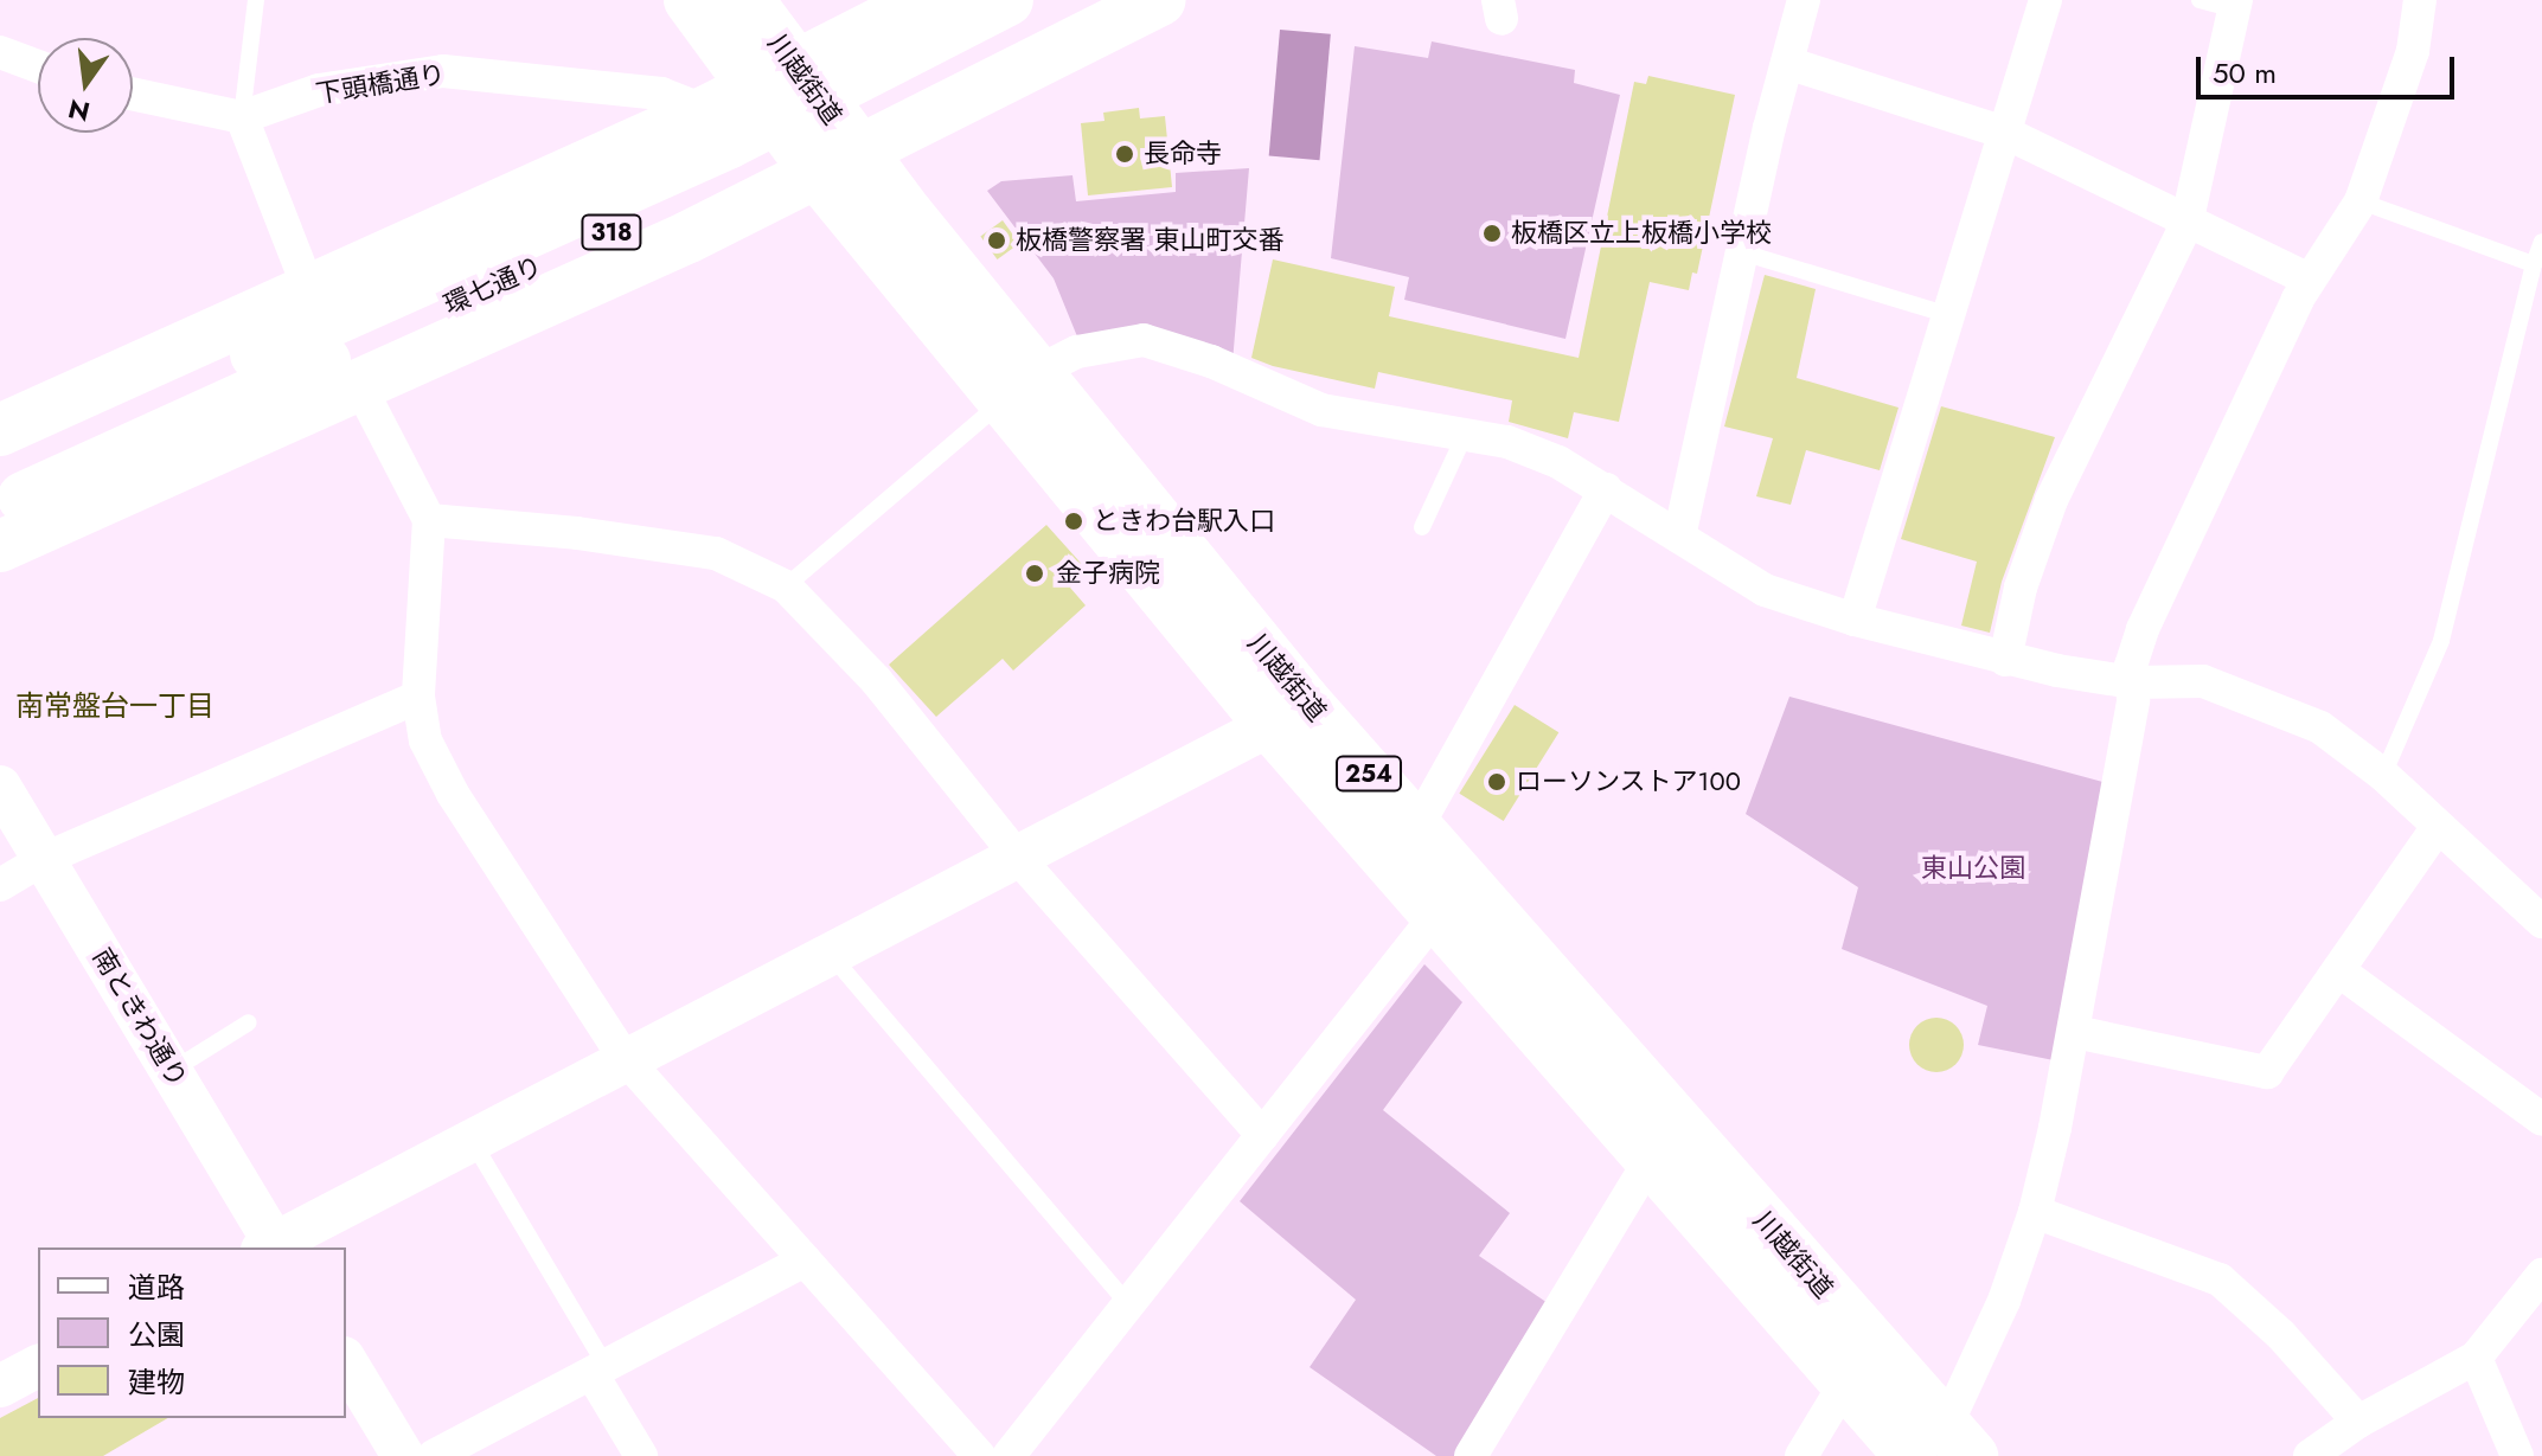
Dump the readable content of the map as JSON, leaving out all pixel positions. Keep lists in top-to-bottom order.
{
  "streets": {
    "main road": [
      "川越街道",
      "318",
      "環七通り",
      "254"
    ],
    "street": ["下頭橋通り", "南ときわ通り"]
  },
  "districts": ["南常盤台一丁目"],
  "parks": ["東山公園"],
  "places": [
    "長命寺",
    "板橋区立上板橋小学校",
    "板橋警察署 東山町交番",
    "ときわ台駅入口",
    "金子病院",
    "ローソンストア100"
  ],
  "legend": ["道路", "公園", "建物"],
  "scale_bar": "50 m",
  "north": "bottom"
}
